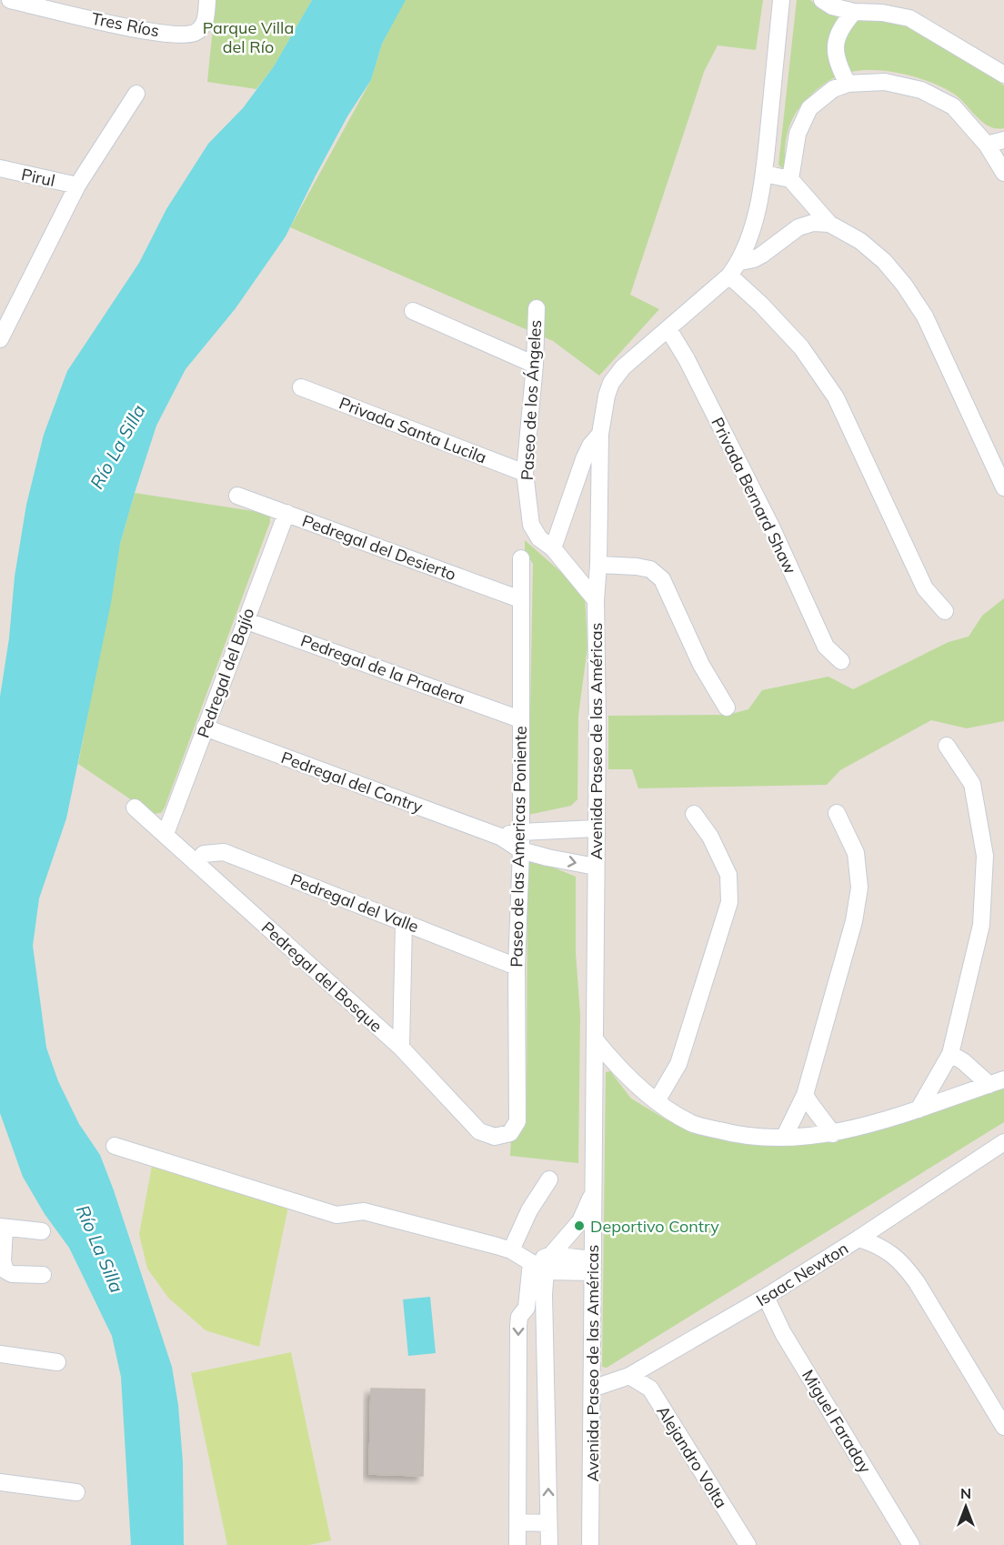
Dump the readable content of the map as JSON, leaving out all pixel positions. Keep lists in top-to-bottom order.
{
  "streets": {
    "street": [
      "Tres Ríos",
      "Pirul",
      "Paseo de los Ángeles",
      "Privada Santa Lucila",
      "Privada Bernard Shaw",
      "Pedregal del Desierto",
      "Pedregal de la Pradera",
      "Pedregal del Bajío",
      "Avenida Paseo de las Américas",
      "Pedregal del Contry",
      "Paseo de las Americas Poniente",
      "Pedregal del Valle",
      "Pedregal del Bosque",
      "Isaac Newton",
      "Miguel Faraday",
      "Alejandro Volta"
    ]
  },
  "crossings": [
    ["Paseo de los Ángeles", "Privada Santa Lucila"],
    ["Paseo de los Ángeles", "Avenida Paseo de las Américas"],
    ["Privada Bernard Shaw", "Avenida Paseo de las Américas"],
    ["Pedregal del Desierto", "Pedregal del Bajío"],
    ["Pedregal del Desierto", "Paseo de las Americas Poniente"],
    ["Pedregal de la Pradera", "Pedregal del Bajío"],
    ["Pedregal de la Pradera", "Paseo de las Americas Poniente"],
    ["Pedregal del Bajío", "Pedregal del Contry"],
    ["Pedregal del Bajío", "Pedregal del Bosque"],
    ["Avenida Paseo de las Américas", "Pedregal del Contry"],
    ["Avenida Paseo de las Américas", "Isaac Newton"],
    ["Pedregal del Contry", "Paseo de las Americas Poniente"],
    ["Paseo de las Americas Poniente", "Pedregal del Valle"],
    ["Paseo de las Americas Poniente", "Pedregal del Bosque"],
    ["Pedregal del Valle", "Pedregal del Bosque"],
    ["Isaac Newton", "Miguel Faraday"],
    ["Isaac Newton", "Alejandro Volta"]
  ],
  "water": ["Río La Silla"],
  "parks": ["Parque Villa del Río"],
  "places": ["Deportivo Contry"],
  "north": "top"
}
